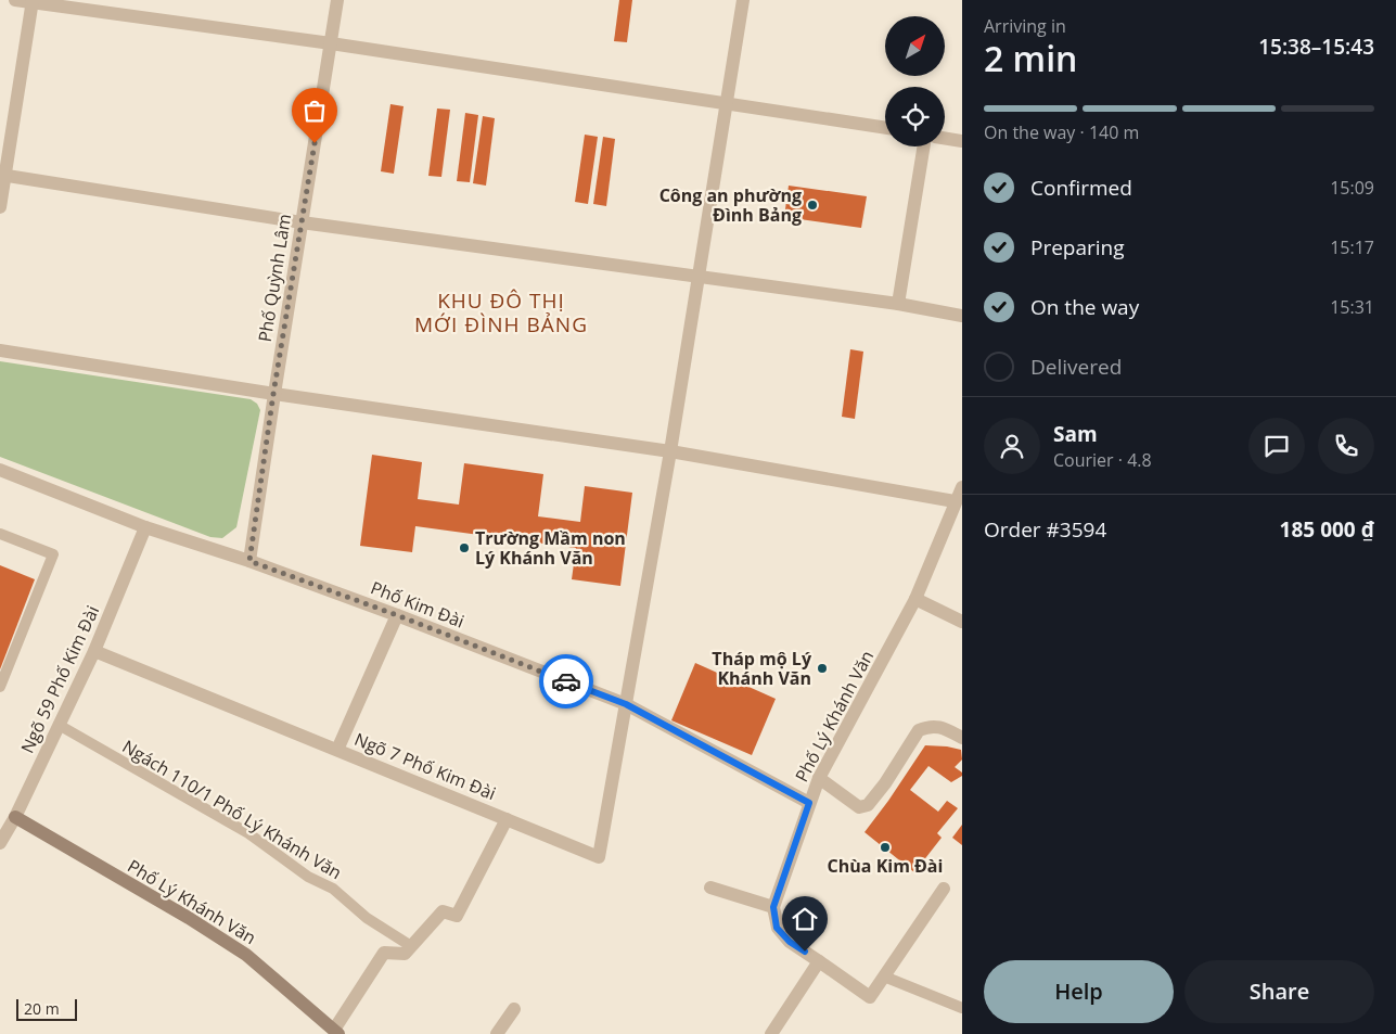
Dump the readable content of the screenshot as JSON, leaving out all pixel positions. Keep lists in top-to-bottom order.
{
  "streets": {
    "main road": ["Phố Lý Khánh Văn"],
    "street": [
      "Phố Quỳnh Lâm",
      "Phố Kim Đài",
      "Ngõ 59 Phố Kim Đài",
      "Ngõ 7 Phố Kim Đài"
    ],
    "lane": ["Ngách 110/1 Phố Lý Khánh Văn"]
  },
  "crossings": [
    ["Phố Quỳnh Lâm", "Phố Kim Đài"],
    ["Phố Kim Đài", "Ngõ 59 Phố Kim Đài"],
    ["Phố Kim Đài", "Phố Lý Khánh Văn"],
    ["Phố Kim Đài", "Ngõ 7 Phố Kim Đài"],
    ["Ngõ 59 Phố Kim Đài", "Phố Lý Khánh Văn"],
    ["Ngõ 59 Phố Kim Đài", "Ngõ 7 Phố Kim Đài"],
    ["Ngõ 59 Phố Kim Đài", "Ngách 110/1 Phố Lý Khánh Văn"]
  ],
  "districts": ["KHU ĐÔ THỊ MỚI ĐÌNH BẢNG"],
  "places": [
    "Công an phường Đình Bảng",
    "Trường Mầm non Lý Khánh Văn",
    "Tháp mộ Lý Khánh Văn",
    "Chùa Kim Đài"
  ],
  "scale_bar": "20 m",
  "north": "top right",
  "page": {
    "heading": ["2 min", "Arriving in", "15:38–15:43"],
    "panel": [
      "Sam",
      "Courier · 4.8",
      "Order #3594",
      "185 000 ₫"
    ],
    "bar": "On the way · 140 m",
    "list": [
      ["Confirmed", "15:09"],
      ["Preparing", "15:17"],
      ["On the way", "15:31"],
      "Delivered"
    ],
    "buttons": ["Help", "Share"],
    "scale": "20 m"
  }
}
